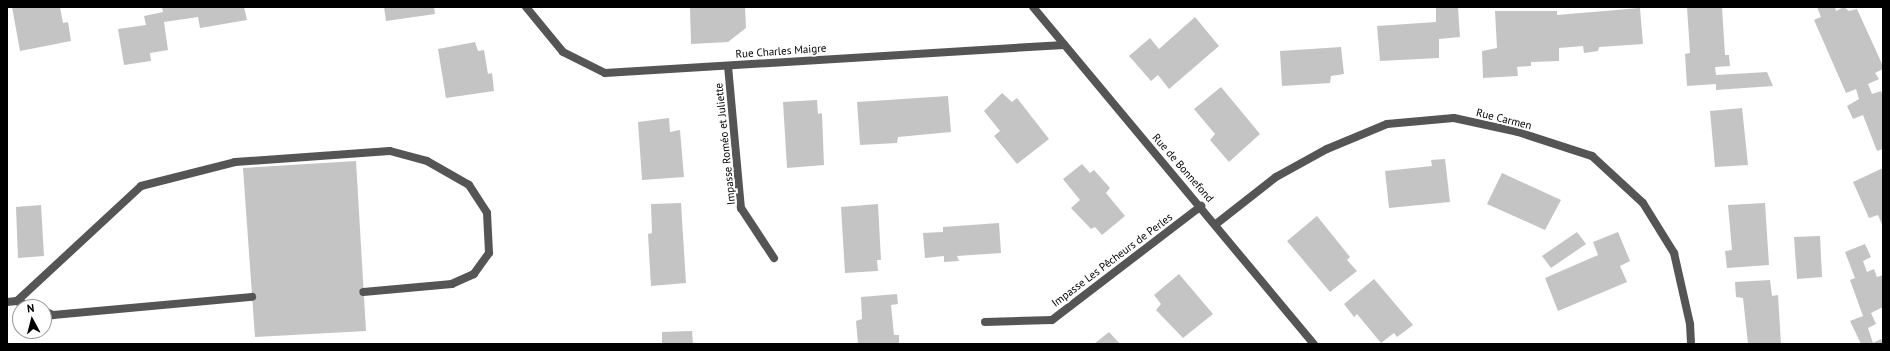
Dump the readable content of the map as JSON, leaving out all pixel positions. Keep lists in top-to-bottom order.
{
  "streets": {
    "street": [
      "Rue Charles Maigre",
      "Rue Carmen",
      "Impasse Roméo et Juliette",
      "Rue de Bonnefond",
      "Impasse Les Pêcheurs de Perles"
    ]
  },
  "crossings": [
    ["Rue Charles Maigre", "Impasse Roméo et Juliette"],
    ["Rue Charles Maigre", "Rue de Bonnefond"],
    ["Rue Carmen", "Rue de Bonnefond"],
    ["Rue de Bonnefond", "Impasse Les Pêcheurs de Perles"]
  ],
  "north": "top"
}
